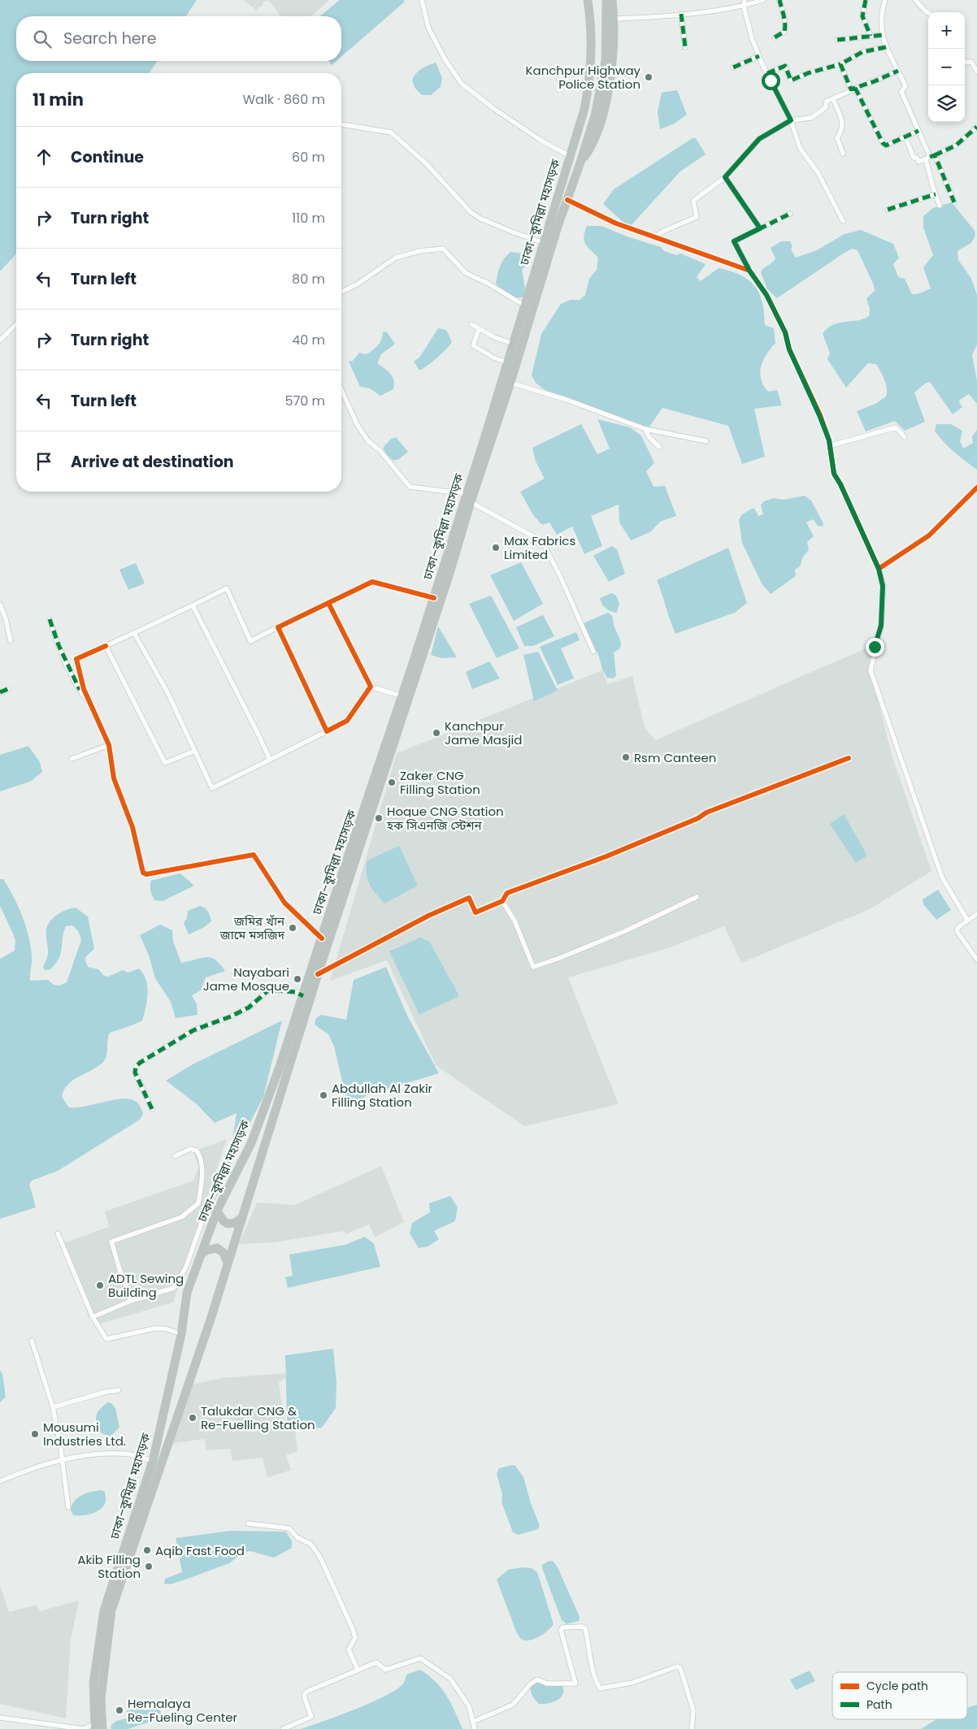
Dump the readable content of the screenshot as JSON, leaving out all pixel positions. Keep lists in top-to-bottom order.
{
  "streets": {
    "highway": ["ঢাকা–কুমিল্লা মহাসড়ক"]
  },
  "places": [
    "Kanchpur Highway Police Station",
    "Max Fabrics Limited",
    "Kanchpur Jame Masjid",
    "Rsm Canteen",
    "Zaker CNG Filling Station",
    "Hoque CNG Station হক সিএনজি স্টেশন",
    "জমির খাঁন জামে মসজিদ",
    "Nayabari Jame Mosque",
    "Abdullah Al Zakir Filling Station",
    "ADTL Sewing Building",
    "Talukdar CNG & Re-Fuelling Station",
    "Mousumi Industries Ltd.",
    "Aqib Fast Food",
    "Akib Filling Station",
    "Hemalaya Re-Fueling Center"
  ],
  "legend": ["Cycle path", "Path"],
  "page": {
    "map_buttons": ["+", "−"],
    "search": "Search here",
    "heading": ["11 min", "Walk · 860 m"],
    "list": [
      ["Continue", "60 m"],
      ["Turn right", "110 m"],
      ["Turn left", "80 m"],
      ["Turn right", "40 m"],
      ["Turn left", "570 m"],
      "Arrive at destination"
    ]
  }
}
